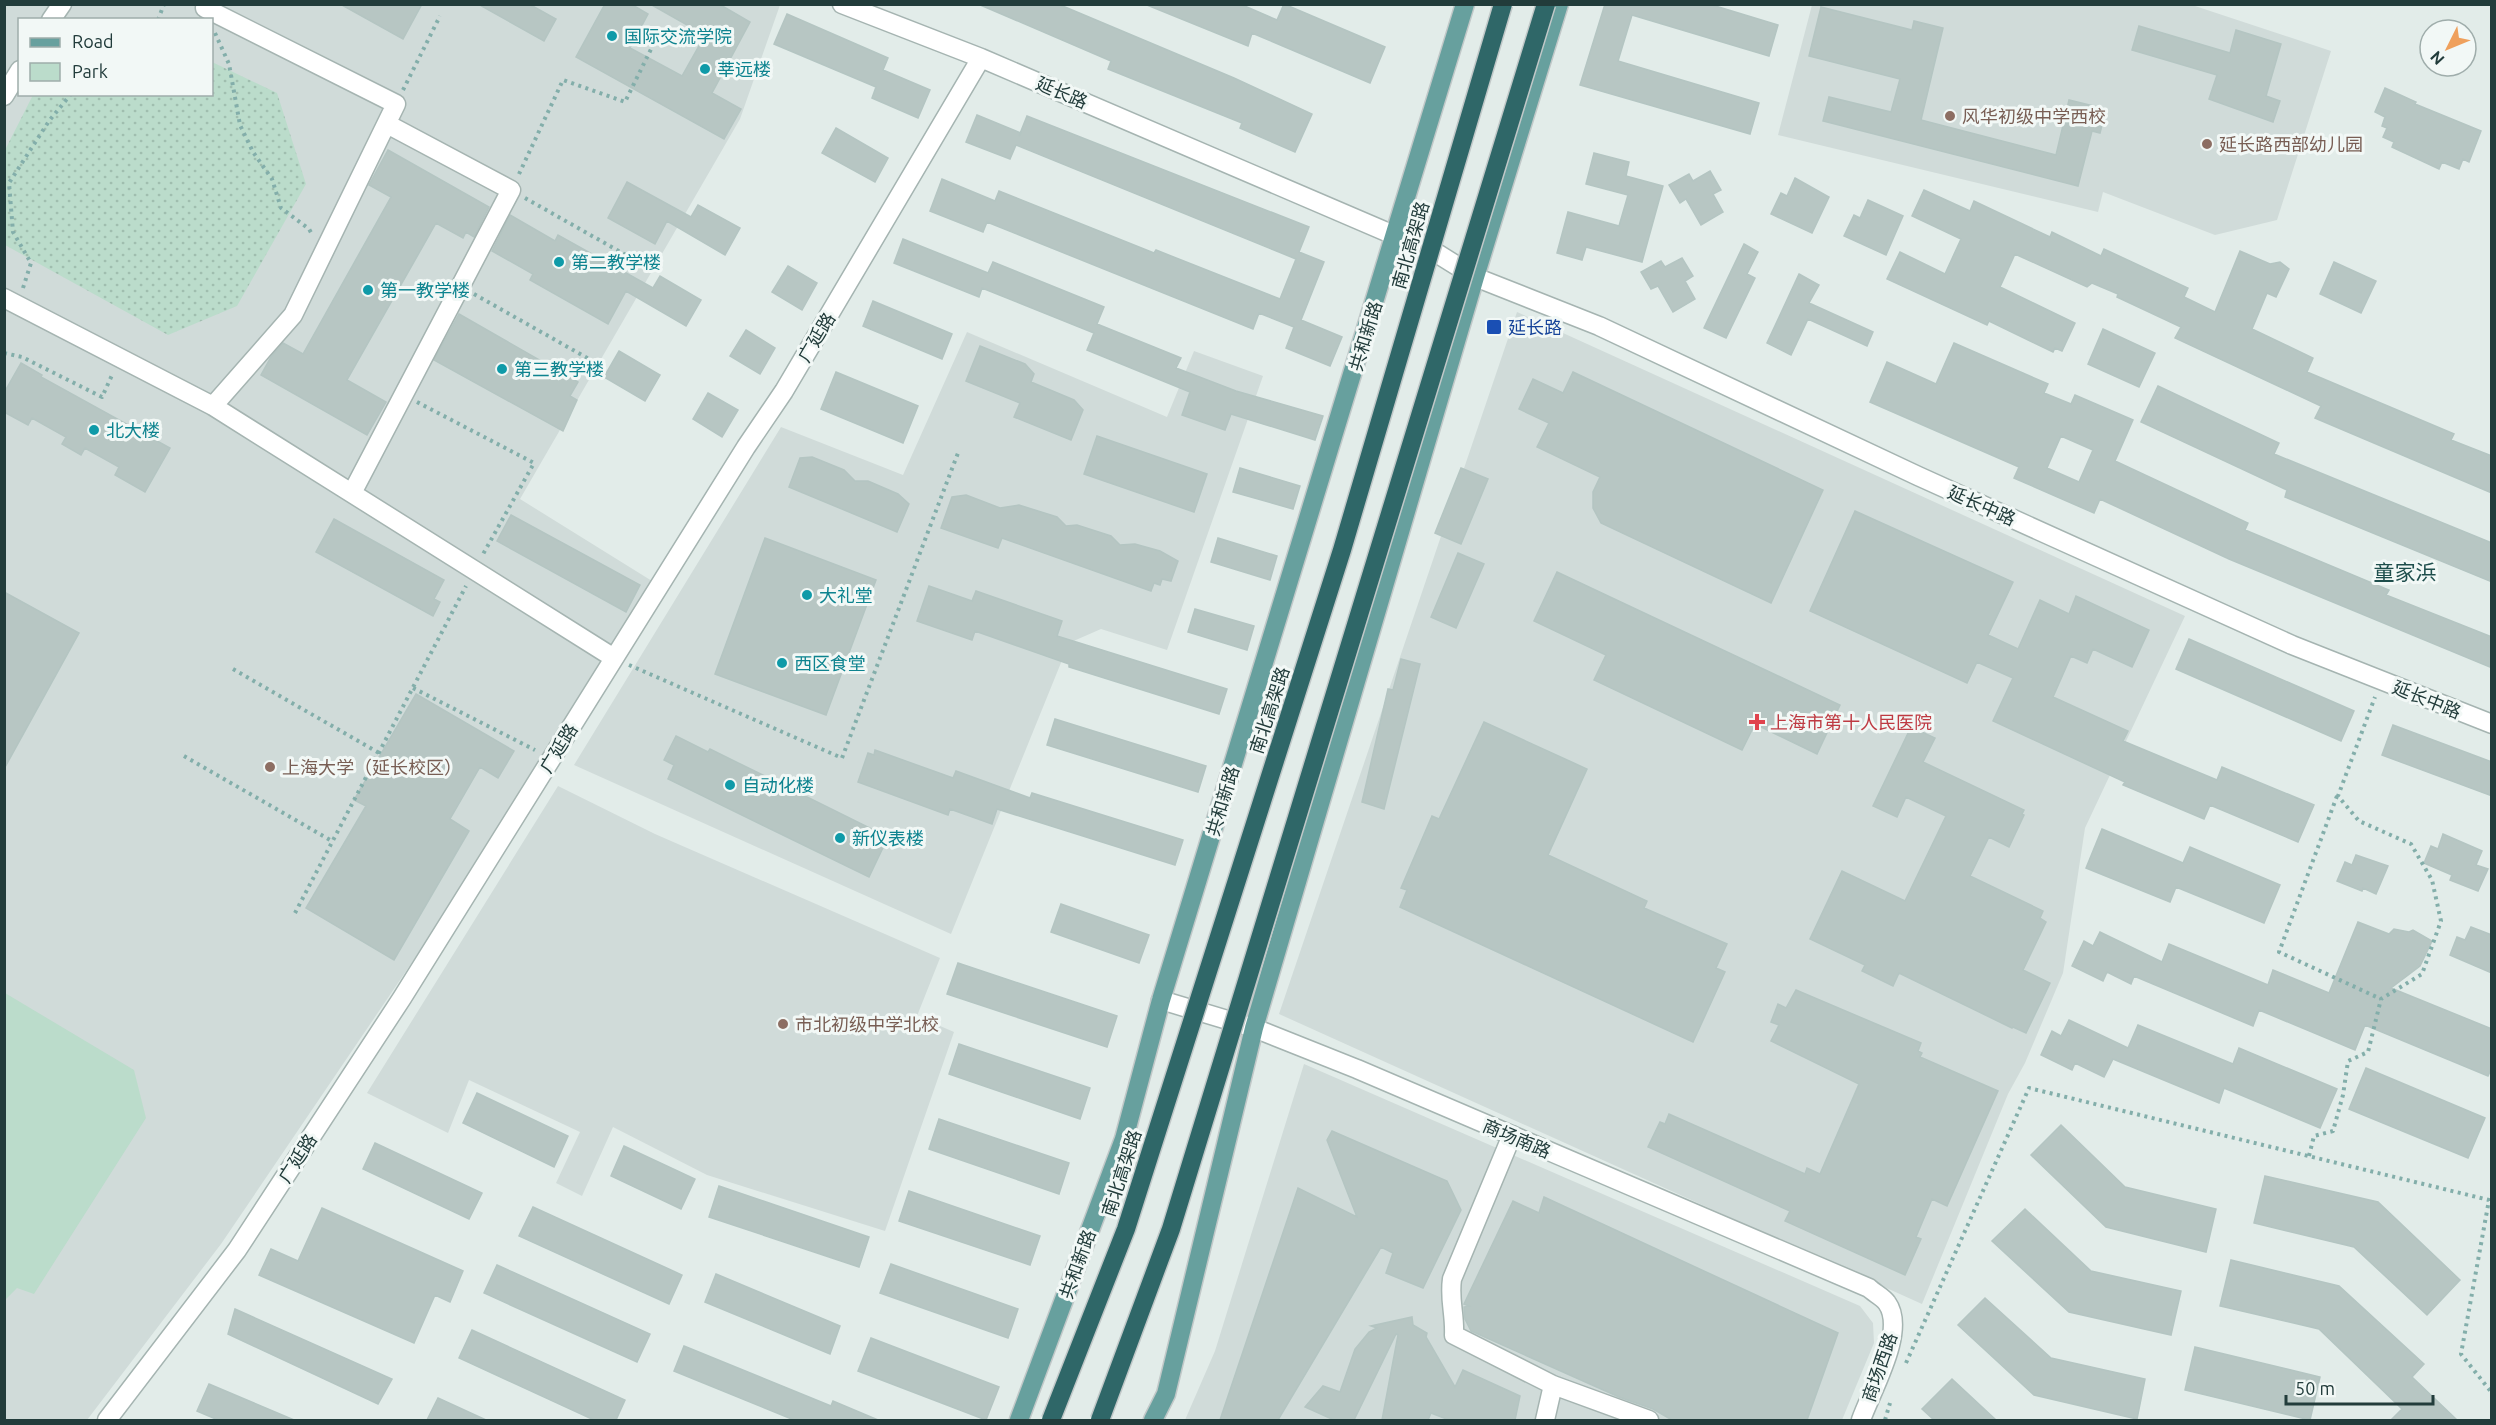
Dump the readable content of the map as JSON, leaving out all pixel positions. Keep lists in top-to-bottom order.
{
  "streets": {
    "highway": ["南北高架路"],
    "main road": ["共和新路"],
    "street": [
      "延长路",
      "广延路",
      "延长中路",
      "商场南路",
      "商场西路"
    ]
  },
  "crossings": [
    ["延长路", "共和新路"],
    ["延长路", "广延路"],
    ["延长路", "延长中路"],
    ["共和新路", "商场南路"],
    ["商场南路", "商场西路"]
  ],
  "districts": ["童家浜"],
  "places": {
    "other": [
      "国际交流学院",
      "莘远楼",
      "风华初级中学西校",
      "延长路西部幼儿园",
      "第二教学楼",
      "第一教学楼",
      "第三教学楼",
      "北大楼",
      "大礼堂",
      "西区食堂",
      "上海大学（延长校区）",
      "自动化楼",
      "新仪表楼",
      "市北初级中学北校"
    ],
    "transit": ["延长路"],
    "health": ["上海市第十人民医院"]
  },
  "legend": ["Road", "Park"],
  "scale_bar": "50 m",
  "north": "bottom left"
}
